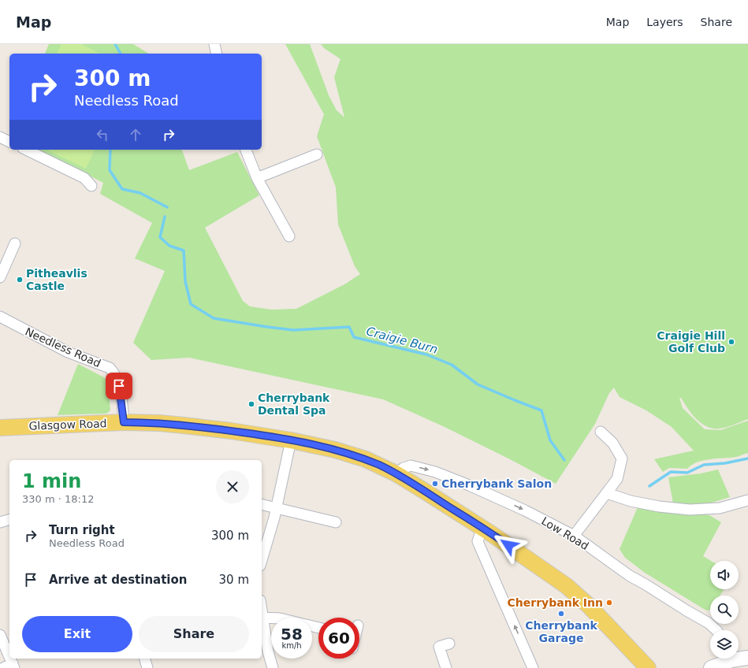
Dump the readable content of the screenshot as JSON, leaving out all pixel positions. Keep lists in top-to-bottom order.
{
  "streets": {
    "main road": ["Glasgow Road"],
    "street": ["Needless Road", "Low Road"]
  },
  "crossings": [
    ["Needless Road", "Glasgow Road"],
    ["Glasgow Road", "Low Road"]
  ],
  "one_way": ["Low Road"],
  "water": ["Craigie Burn"],
  "places": [
    "Pitheavlis Castle",
    "Craigie Hill Golf Club",
    "Cherrybank Dental Spa",
    "Cherrybank Salon",
    "Cherrybank Inn",
    "Cherrybank Garage"
  ],
  "page": {
    "header": "Map",
    "nav": ["Map", "Layers", "Share"],
    "turn": ["300 m", "Needless Road"],
    "heading": ["1 min", "330 m · 18:12"],
    "list": [
      {
        "name": "Turn right",
        "note": "Needless Road",
        "value": "300 m"
      },
      {
        "name": "Arrive at destination",
        "value": "30 m"
      }
    ],
    "buttons": ["Exit", "Share"],
    "speed": "58 km/h",
    "limit": "60"
  }
}
